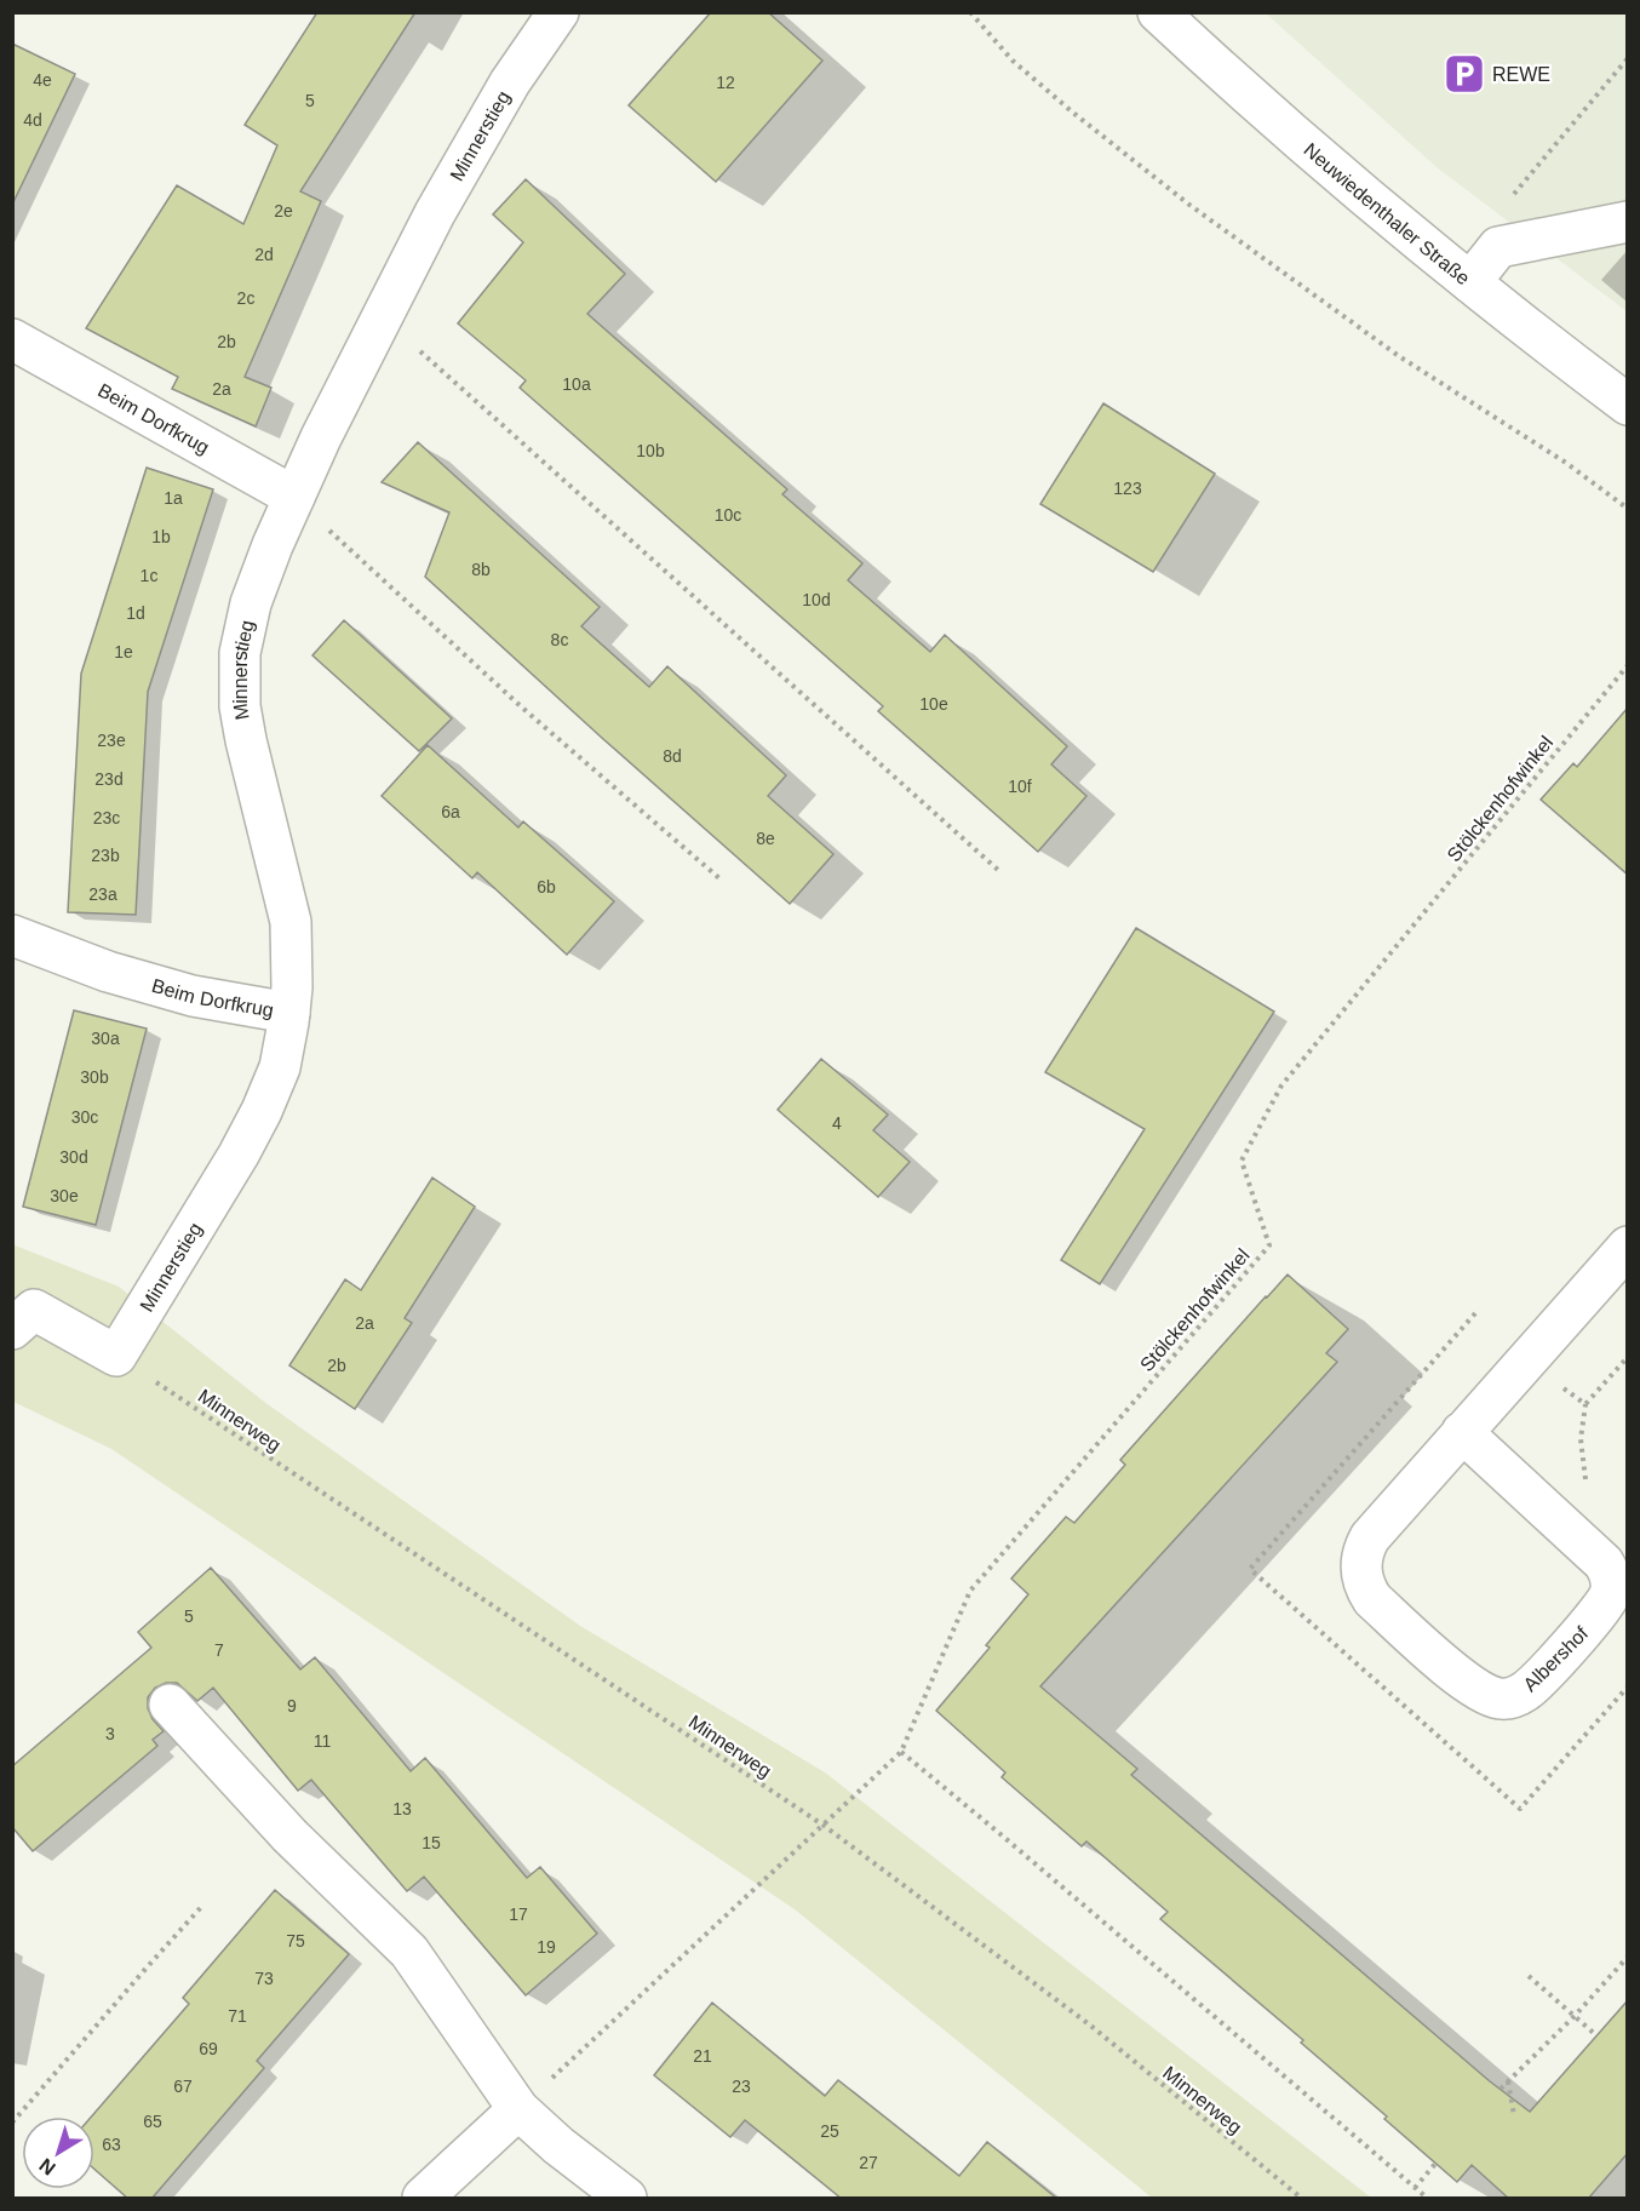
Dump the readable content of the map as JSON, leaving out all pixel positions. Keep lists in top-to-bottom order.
{
  "streets": {
    "street": [
      "Minnerstieg",
      "Neuwiedenthaler Straße",
      "Beim Dorfkrug",
      "Albershof"
    ],
    "path": ["Stölckenhofwinkel", "Minnerweg"]
  },
  "crossings": [
    ["Minnerstieg", "Beim Dorfkrug"],
    ["Minnerstieg", "Minnerweg"],
    ["Stölckenhofwinkel", "Minnerweg"]
  ],
  "places": {
    "parking": ["REWE"]
  },
  "house_numbers": [
    "4e",
    "12",
    "5",
    "4d",
    "2e",
    "2d",
    "2c",
    "2b",
    "10a",
    "2a",
    "10b",
    "123",
    "1a",
    "10c",
    "1b",
    "8b",
    "1c",
    "10d",
    "1d",
    "8c",
    "1e",
    "10e",
    "23e",
    "8d",
    "23d",
    "10f",
    "6a",
    "23c",
    "8e",
    "23b",
    "6b",
    "23a",
    "30a",
    "30b",
    "30c",
    "4",
    "30d",
    "30e",
    "2a",
    "2b",
    "5",
    "7",
    "9",
    "3",
    "11",
    "13",
    "15",
    "17",
    "75",
    "19",
    "73",
    "71",
    "69",
    "21",
    "67",
    "23",
    "65",
    "25",
    "63",
    "27"
  ],
  "north": "bottom left"
}
